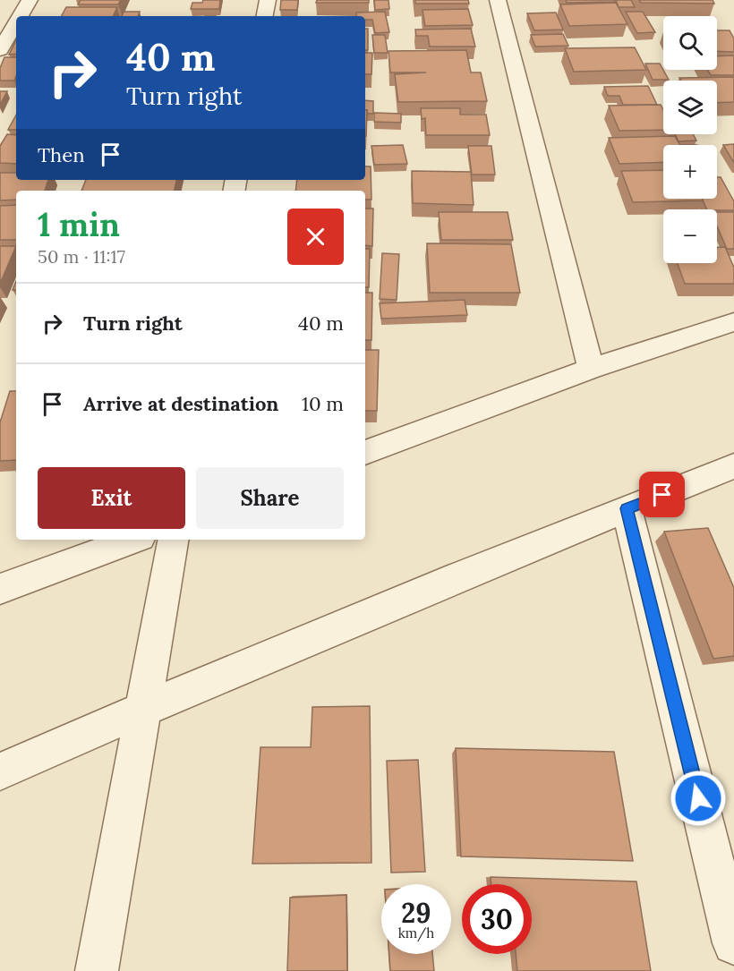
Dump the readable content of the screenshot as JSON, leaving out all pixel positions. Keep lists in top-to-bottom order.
{
  "page": {
    "map_buttons": ["+", "−"],
    "turn": ["40 m", "Turn right"],
    "then": "Then",
    "heading": ["1 min", "50 m · 11:17"],
    "list": [
      {
        "name": "Turn right",
        "value": "40 m"
      },
      {
        "name": "Arrive at destination",
        "value": "10 m"
      }
    ],
    "buttons": ["Exit", "Share"],
    "speed": "29 km/h",
    "limit": "30"
  }
}
